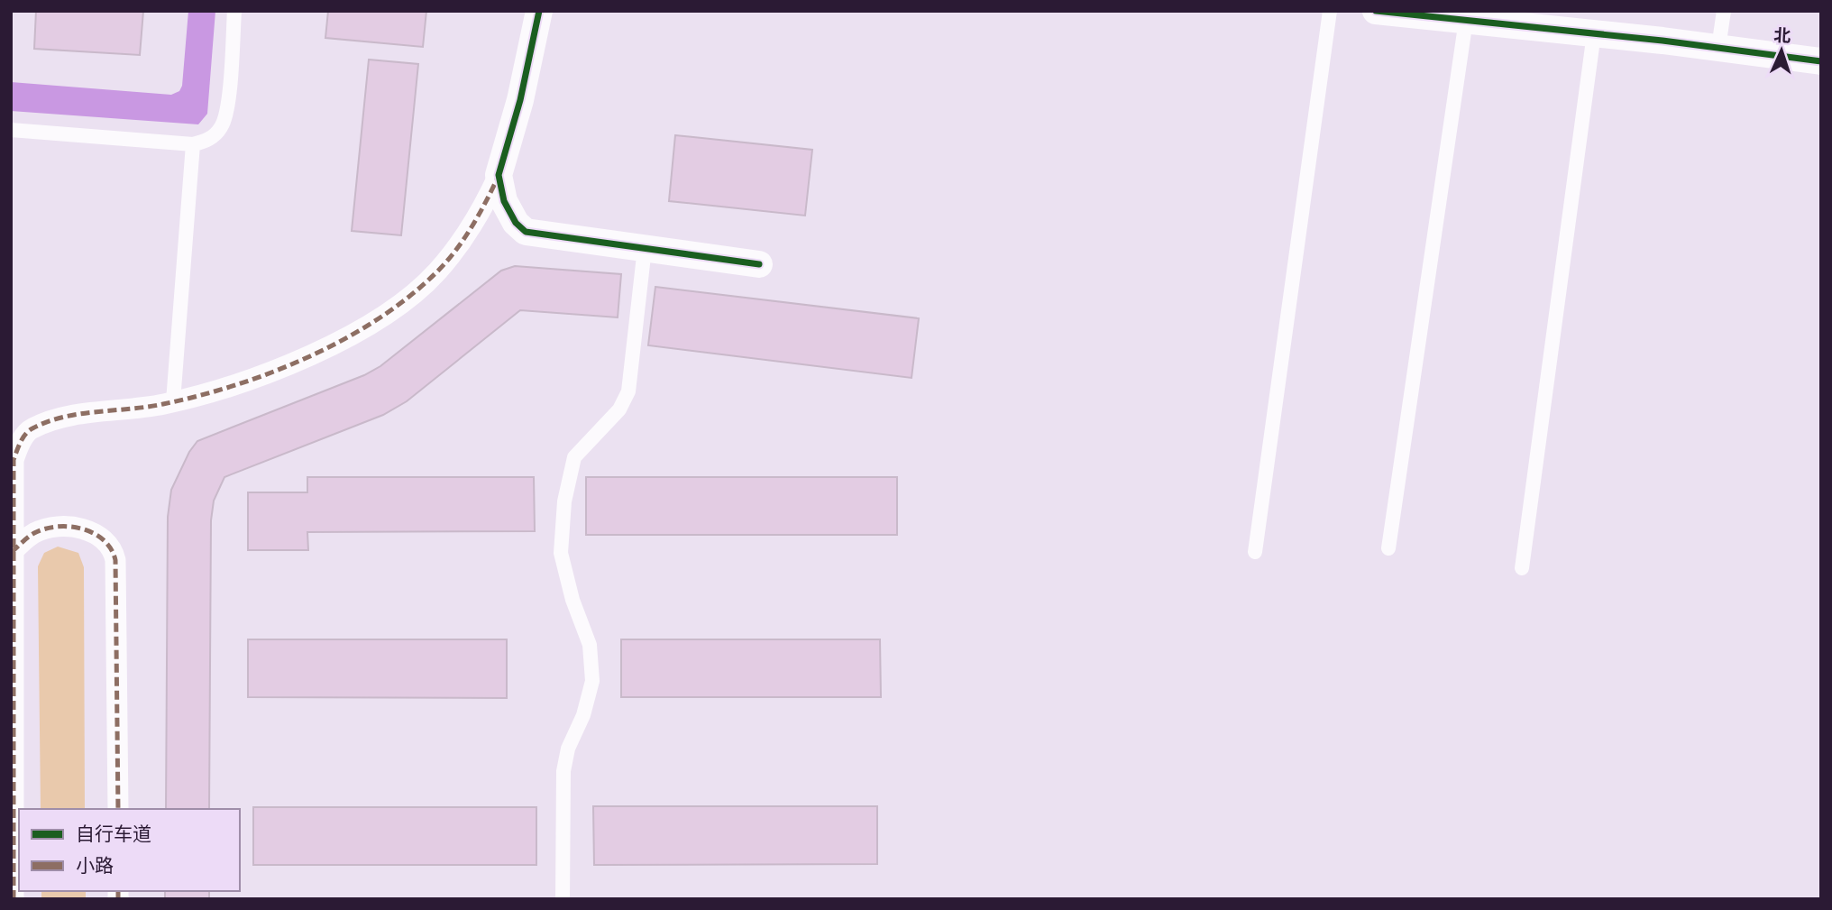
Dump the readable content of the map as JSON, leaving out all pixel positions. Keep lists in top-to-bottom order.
{
  "legend": ["自行车道", "小路"],
  "north": "top"
}
